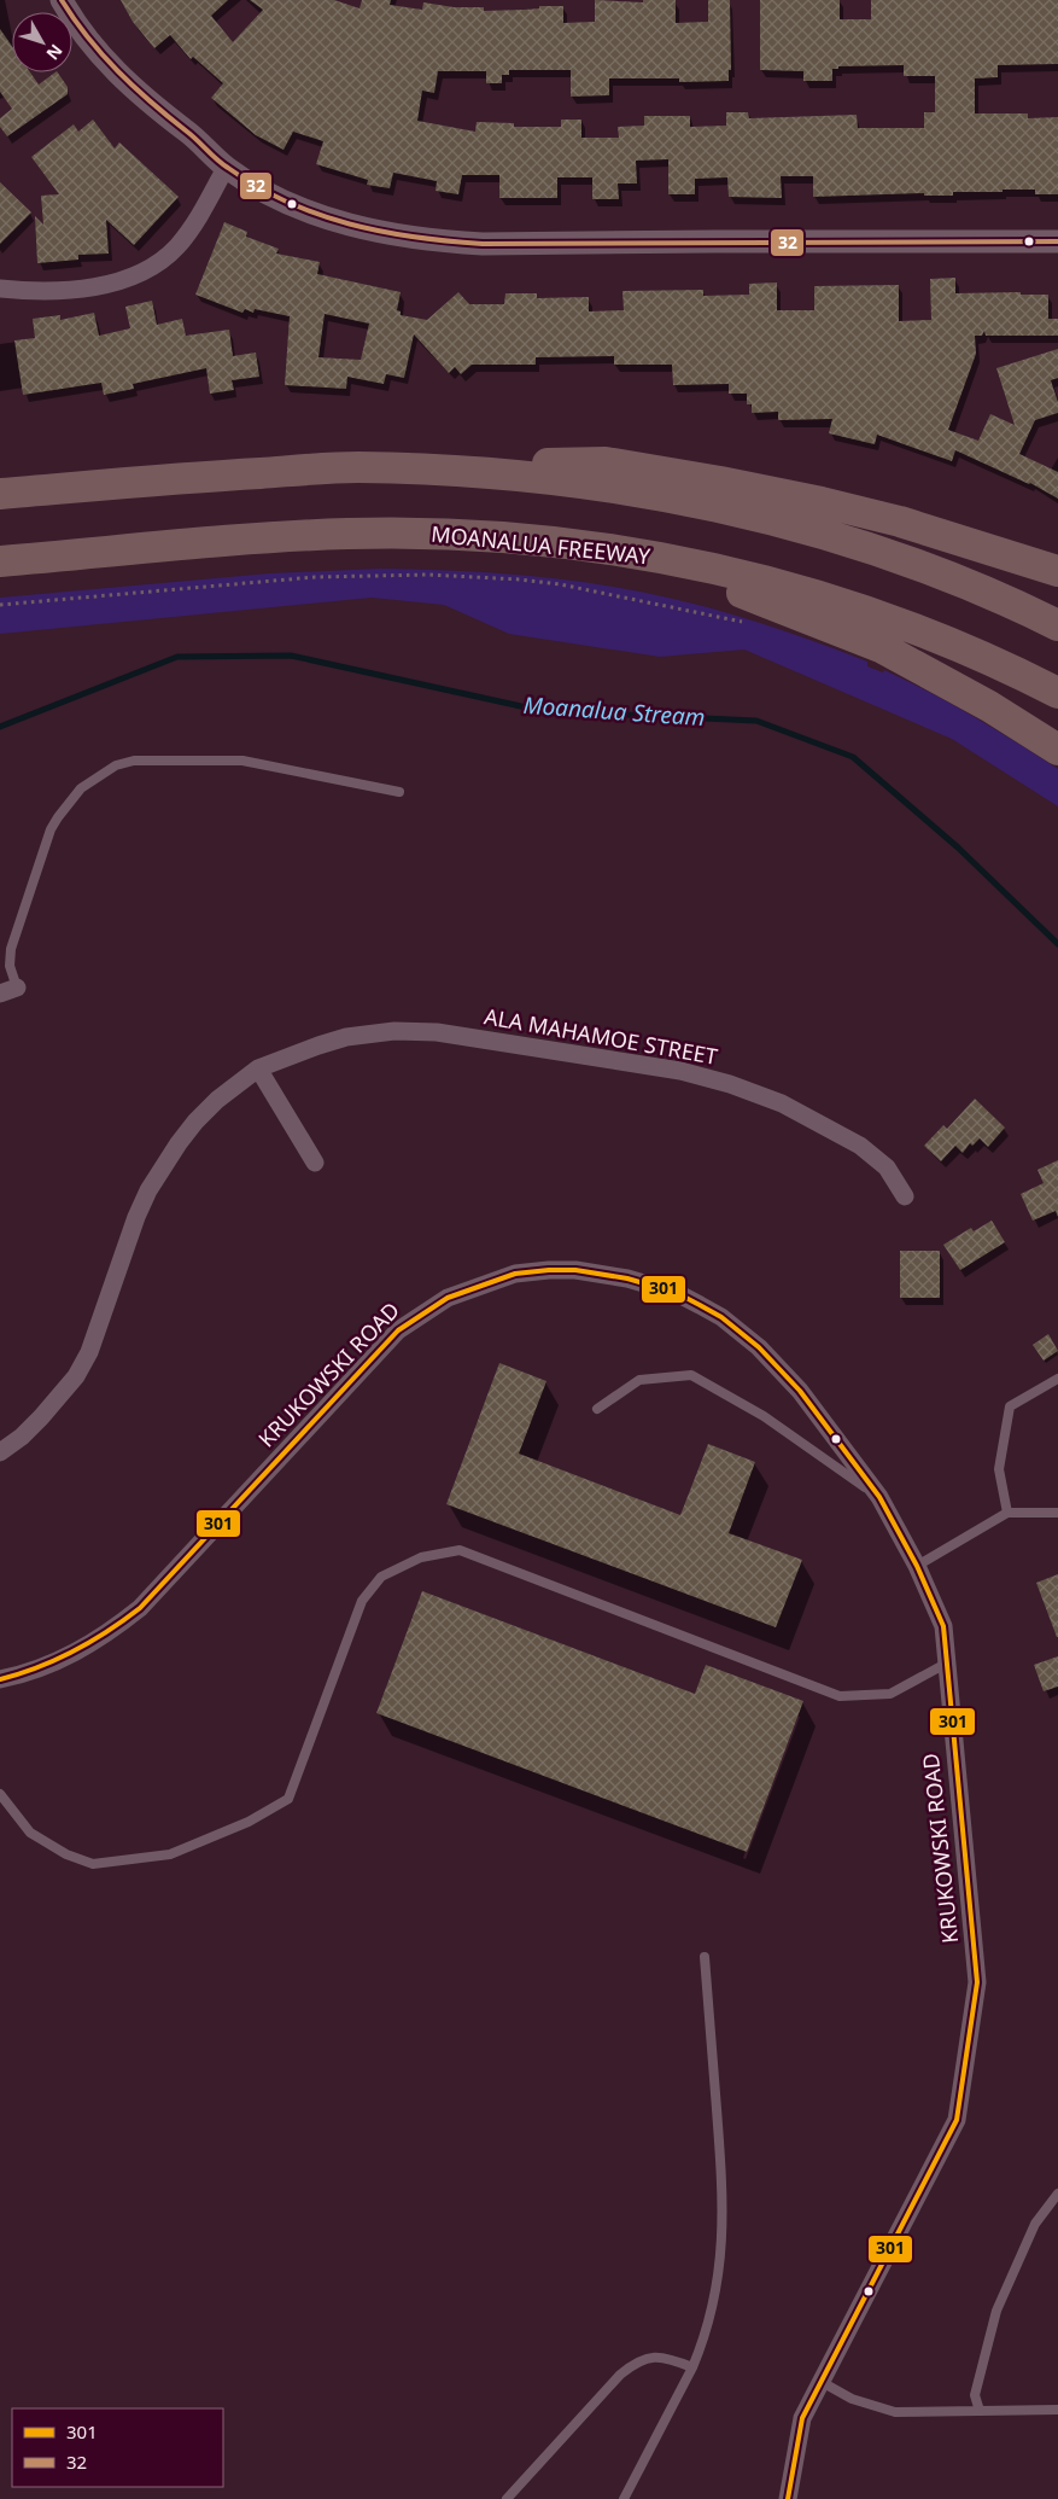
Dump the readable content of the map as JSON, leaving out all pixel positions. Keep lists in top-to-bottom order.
{
  "streets": {
    "highway": ["MOANALUA FREEWAY"],
    "street": ["ALA MAHAMOE STREET", "KRUKOWSKI ROAD"]
  },
  "water": ["Moanalua Stream"],
  "lines": ["transit line 32", "transit line 301"],
  "legend": ["301", "32"],
  "north": "bottom right"
}
